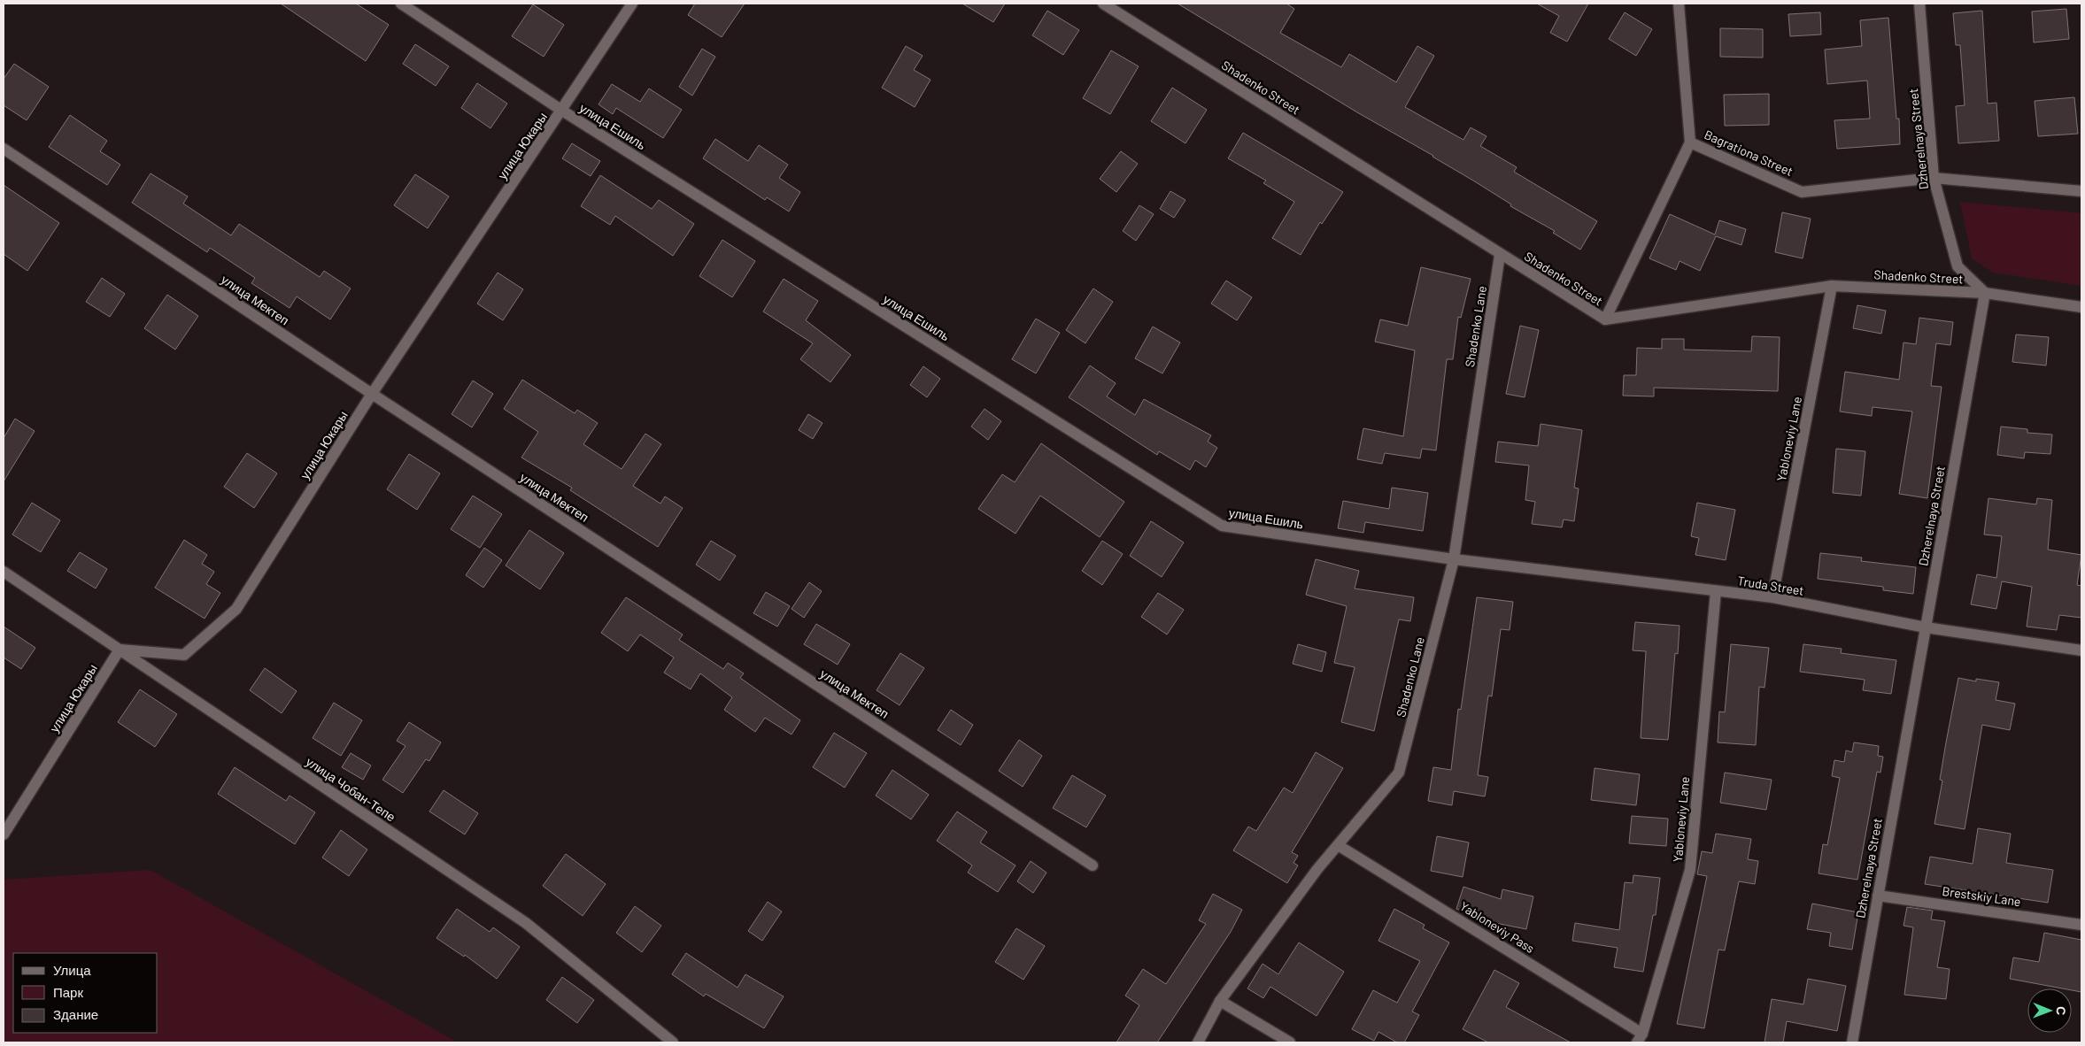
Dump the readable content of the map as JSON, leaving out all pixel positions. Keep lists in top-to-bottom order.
{
  "streets": {
    "street": [
      "Shadenko Street",
      "улица Ешиль",
      "Dzherelnaya Street",
      "улица Юкары",
      "Bagrationa Street",
      "улица Мектеп",
      "Shadenko Lane",
      "Yabloneviy Lane",
      "Truda Street",
      "улица Чобан-Тепе",
      "Brestskiy Lane",
      "Yabloneviy Pass"
    ]
  },
  "crossings": [
    ["Shadenko Street", "Dzherelnaya Street"],
    ["Shadenko Street", "Shadenko Lane"],
    ["Shadenko Street", "Yabloneviy Lane"],
    ["улица Ешиль", "улица Юкары"],
    ["улица Ешиль", "Shadenko Lane"],
    ["улица Ешиль", "Truda Street"],
    ["Dzherelnaya Street", "Bagrationa Street"],
    ["Dzherelnaya Street", "Truda Street"],
    ["Dzherelnaya Street", "Brestskiy Lane"],
    ["улица Юкары", "улица Мектеп"],
    ["улица Юкары", "улица Чобан-Тепе"],
    ["Shadenko Lane", "Truda Street"],
    ["Shadenko Lane", "Yabloneviy Pass"],
    ["Yabloneviy Lane", "Truda Street"],
    ["Yabloneviy Lane", "Yabloneviy Pass"]
  ],
  "legend": ["Улица", "Парк", "Здание"],
  "north": "right"
}
